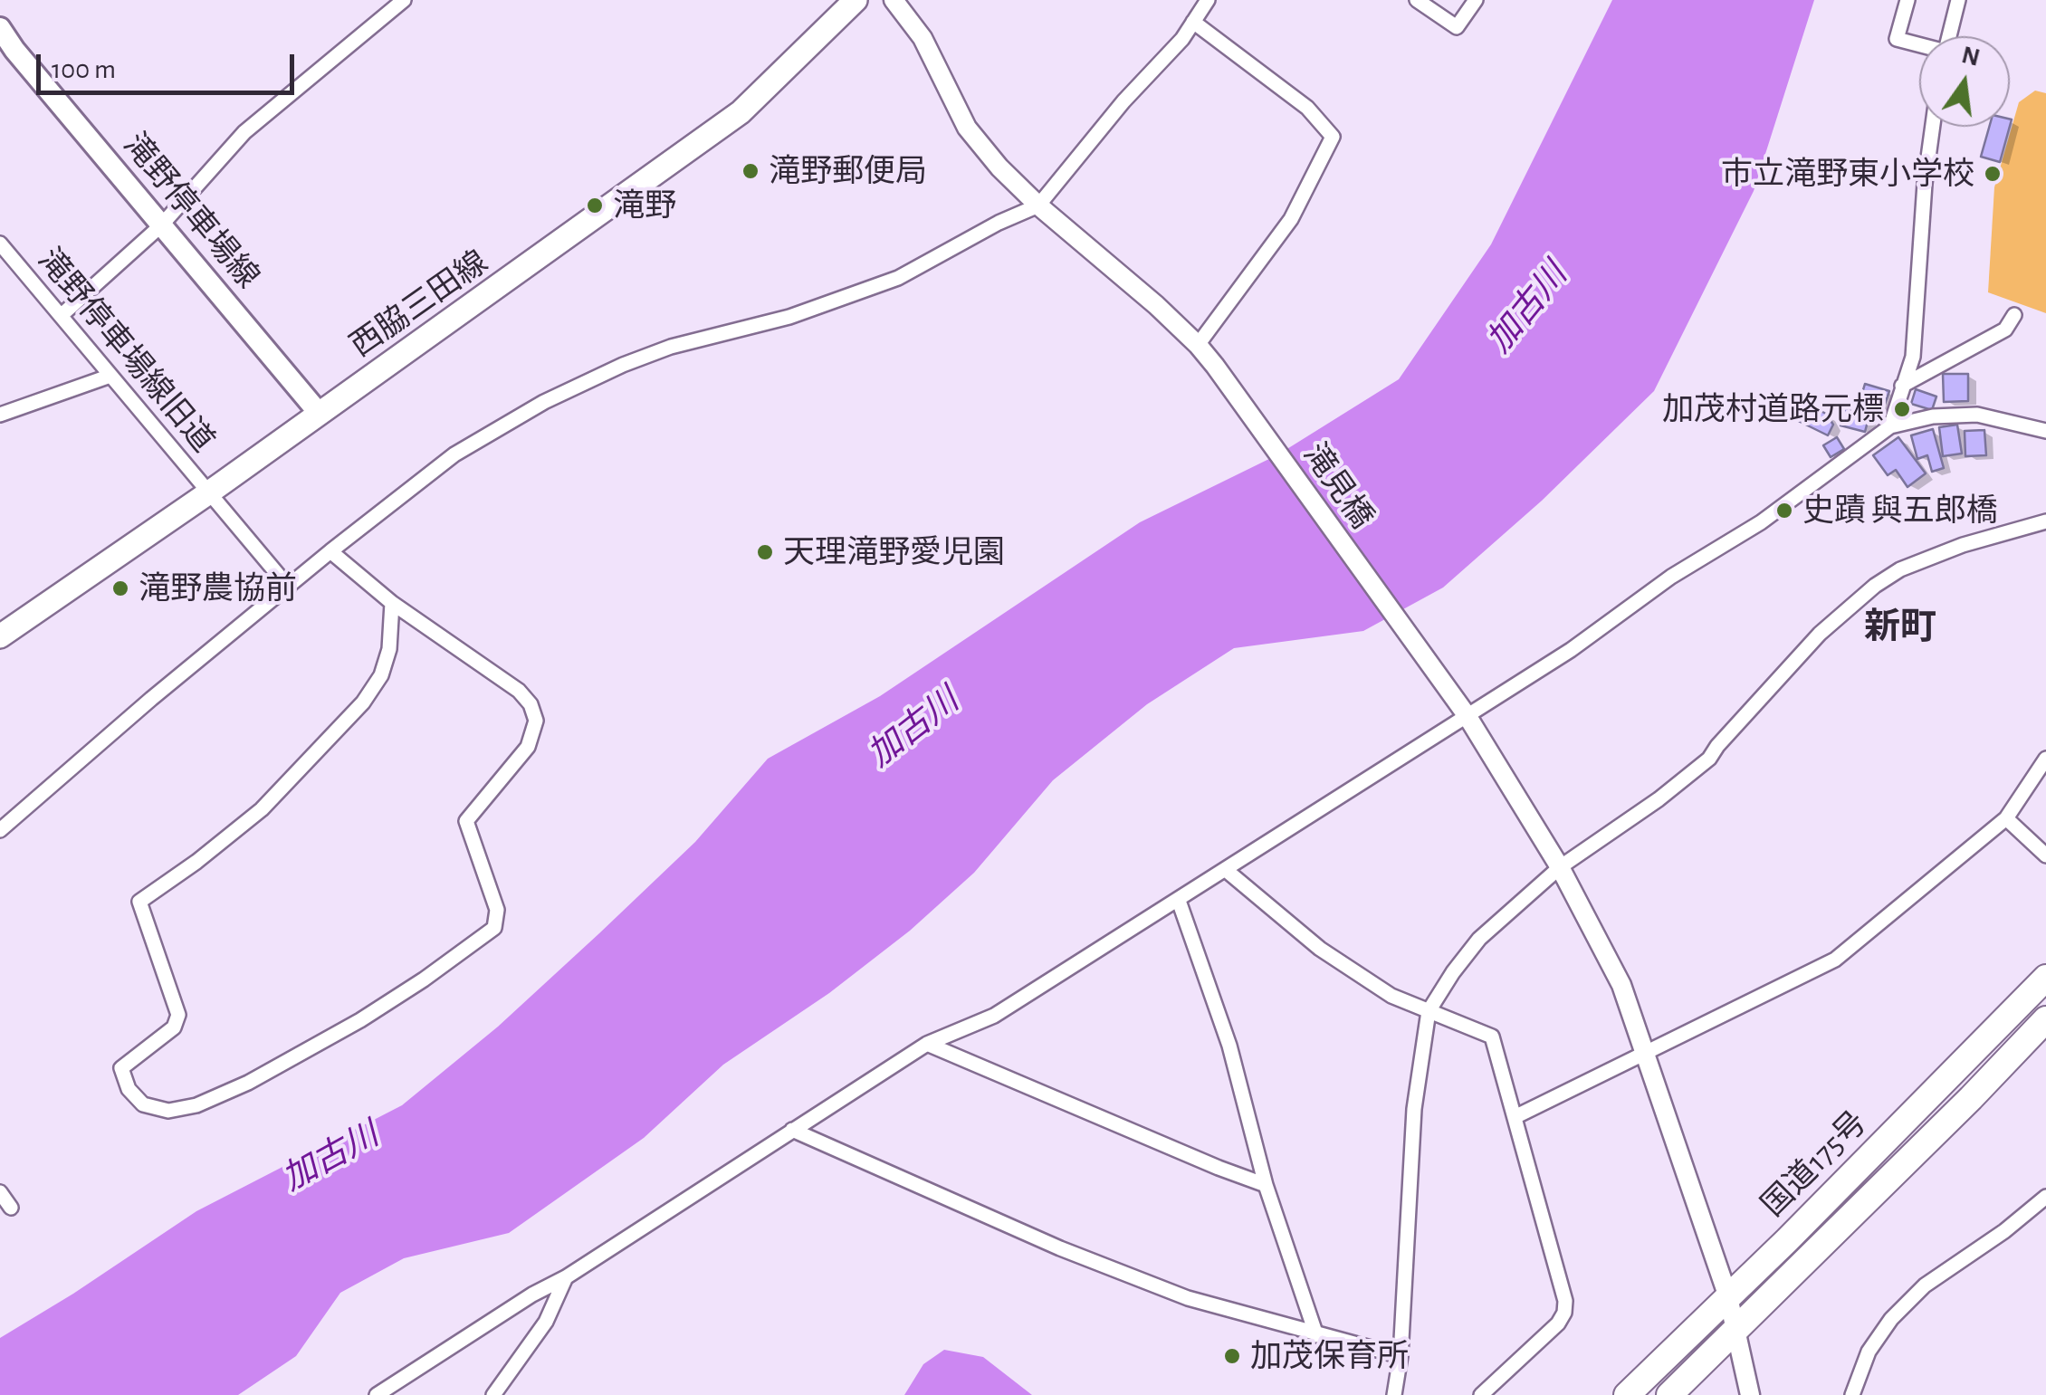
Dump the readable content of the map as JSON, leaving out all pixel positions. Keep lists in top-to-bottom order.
{
  "streets": {
    "highway": ["国道175号"],
    "main road": ["滝野停車場線", "西脇三田線"],
    "street": ["滝野停車場線旧道", "滝見橋"]
  },
  "crossings": [
    ["滝野停車場線", "西脇三田線"],
    ["西脇三田線", "滝野停車場線旧道"],
    ["滝見橋", "国道175号"]
  ],
  "districts": ["新町"],
  "water": ["加古川"],
  "places": [
    "滝野郵便局",
    "市立滝野東小学校",
    "滝野",
    "加茂村道路元標",
    "史蹟 與五郎橋",
    "天理滝野愛児園",
    "滝野農協前",
    "加茂保育所"
  ],
  "scale_bar": "100 m",
  "north": "top"
}
